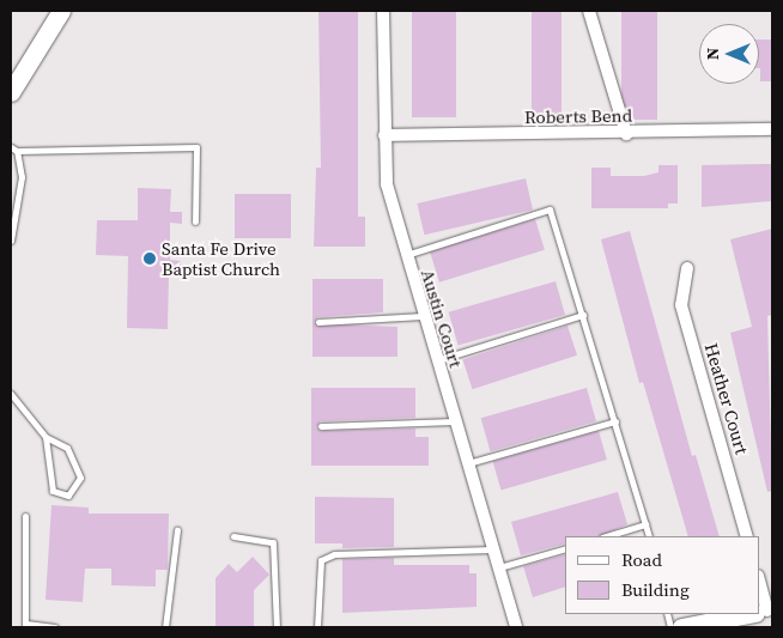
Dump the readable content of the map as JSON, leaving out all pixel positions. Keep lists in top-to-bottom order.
{
  "streets": {
    "street": ["Roberts Bend", "Austin Court", "Heather Court"]
  },
  "crossings": [
    ["Roberts Bend", "Austin Court"]
  ],
  "places": ["Santa Fe Drive Baptist Church"],
  "legend": ["Road", "Building"],
  "north": "left"
}
